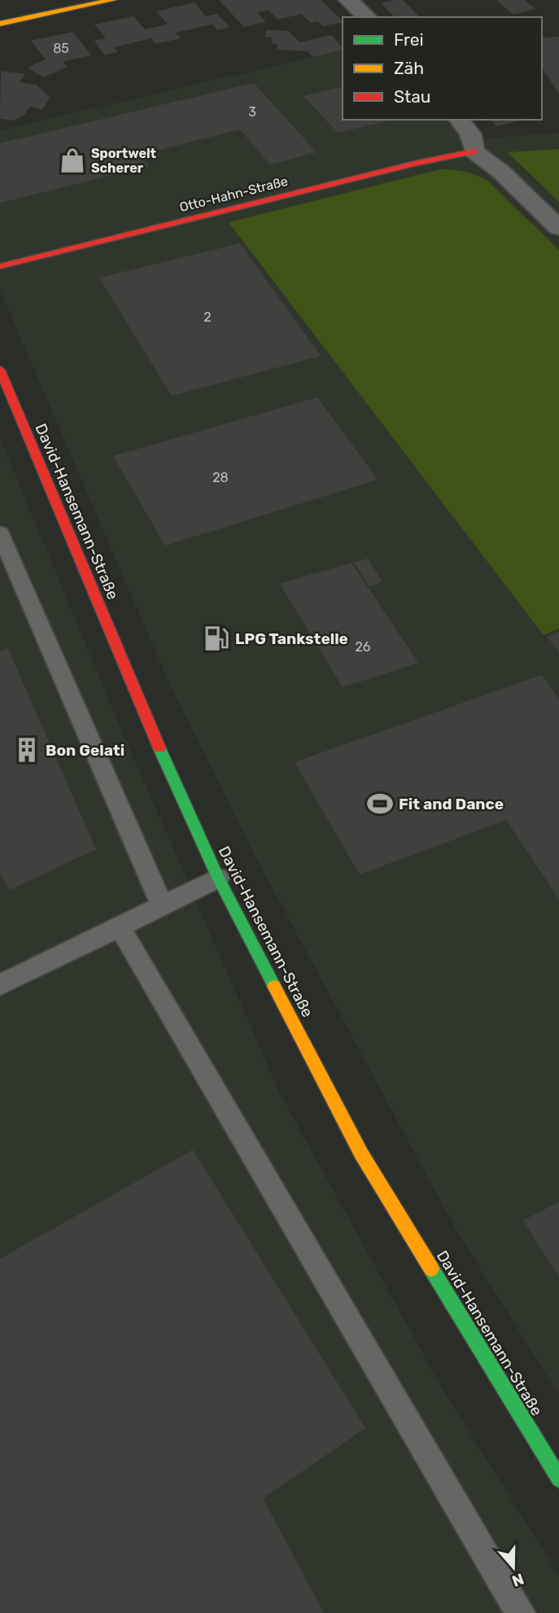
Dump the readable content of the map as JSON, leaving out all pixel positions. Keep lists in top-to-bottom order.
{
  "streets": {
    "street": ["Otto-Hahn-Straße", "David-Hansemann-Straße"]
  },
  "places": {
    "shop": ["Sportwelt Scherer"],
    "fuel station": ["LPG Tankstelle"],
    "building": ["Bon Gelati"],
    "sports": ["Fit and Dance"]
  },
  "house_numbers": [
    "85",
    "3",
    "2",
    "28",
    "26"
  ],
  "legend": ["Frei", "Zäh", "Stau"],
  "north": "bottom"
}
